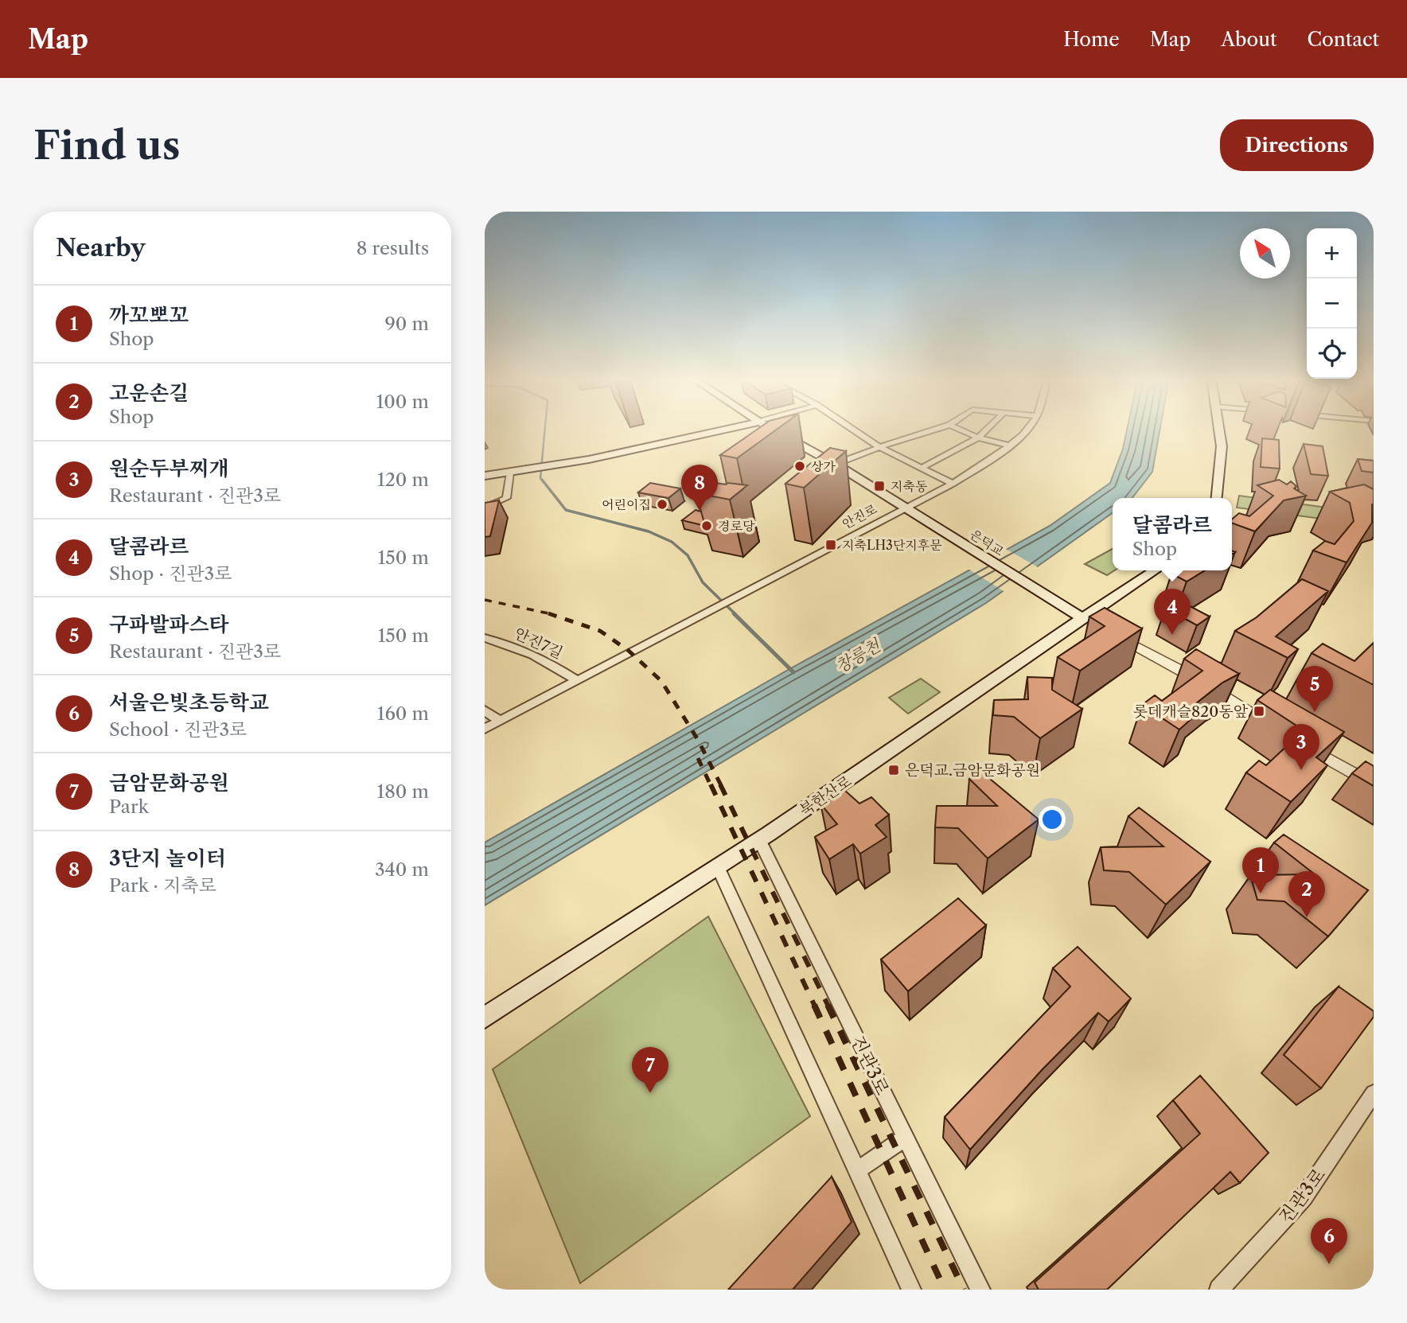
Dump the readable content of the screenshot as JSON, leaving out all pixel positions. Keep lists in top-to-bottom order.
{
  "streets": {
    "main road": ["은덕교", "북한산로"],
    "street": ["안진로", "안진7길", "진관3로"]
  },
  "crossings": [
    ["안진로", "은덕교"],
    ["안진로", "안진7길"],
    ["은덕교", "북한산로"],
    ["북한산로", "진관3로"]
  ],
  "water": ["창릉천"],
  "places": {
    "other": ["상가", "어린이집", "경로당"],
    "transit": [
      "지축동",
      "지축LH3단지후문",
      "롯데캐슬820동앞",
      "은덕교.금암문화공원"
    ]
  },
  "north": "top left",
  "page": {
    "header": "Map",
    "nav": [
      "Home",
      "Map",
      "About",
      "Contact"
    ],
    "buttons": "Directions",
    "title": "Find us",
    "heading": ["Nearby", "8 results"],
    "map_buttons": ["+", "−"],
    "list": [
      {
        "mark": "1",
        "name": "까꼬뽀꼬",
        "note": "Shop",
        "value": "90 m"
      },
      {
        "mark": "2",
        "name": "고운손길",
        "note": "Shop",
        "value": "100 m"
      },
      {
        "mark": "3",
        "name": "원순두부찌개",
        "note": "Restaurant · 진관3로",
        "value": "120 m"
      },
      {
        "mark": "4",
        "name": "달콤라르",
        "note": "Shop · 진관3로",
        "value": "150 m"
      },
      {
        "mark": "5",
        "name": "구파발파스타",
        "note": "Restaurant · 진관3로",
        "value": "150 m"
      },
      {
        "mark": "6",
        "name": "서울은빛초등학교",
        "note": "School · 진관3로",
        "value": "160 m"
      },
      {
        "mark": "7",
        "name": "금암문화공원",
        "note": "Park",
        "value": "180 m"
      },
      {
        "mark": "8",
        "name": "3단지 놀이터",
        "note": "Park · 지축로",
        "value": "340 m"
      }
    ],
    "pins": [
      "8",
      "4",
      "5",
      "3",
      "1",
      "2",
      "7",
      "6"
    ],
    "popup": ["달콤라르", "Shop"]
  }
}
